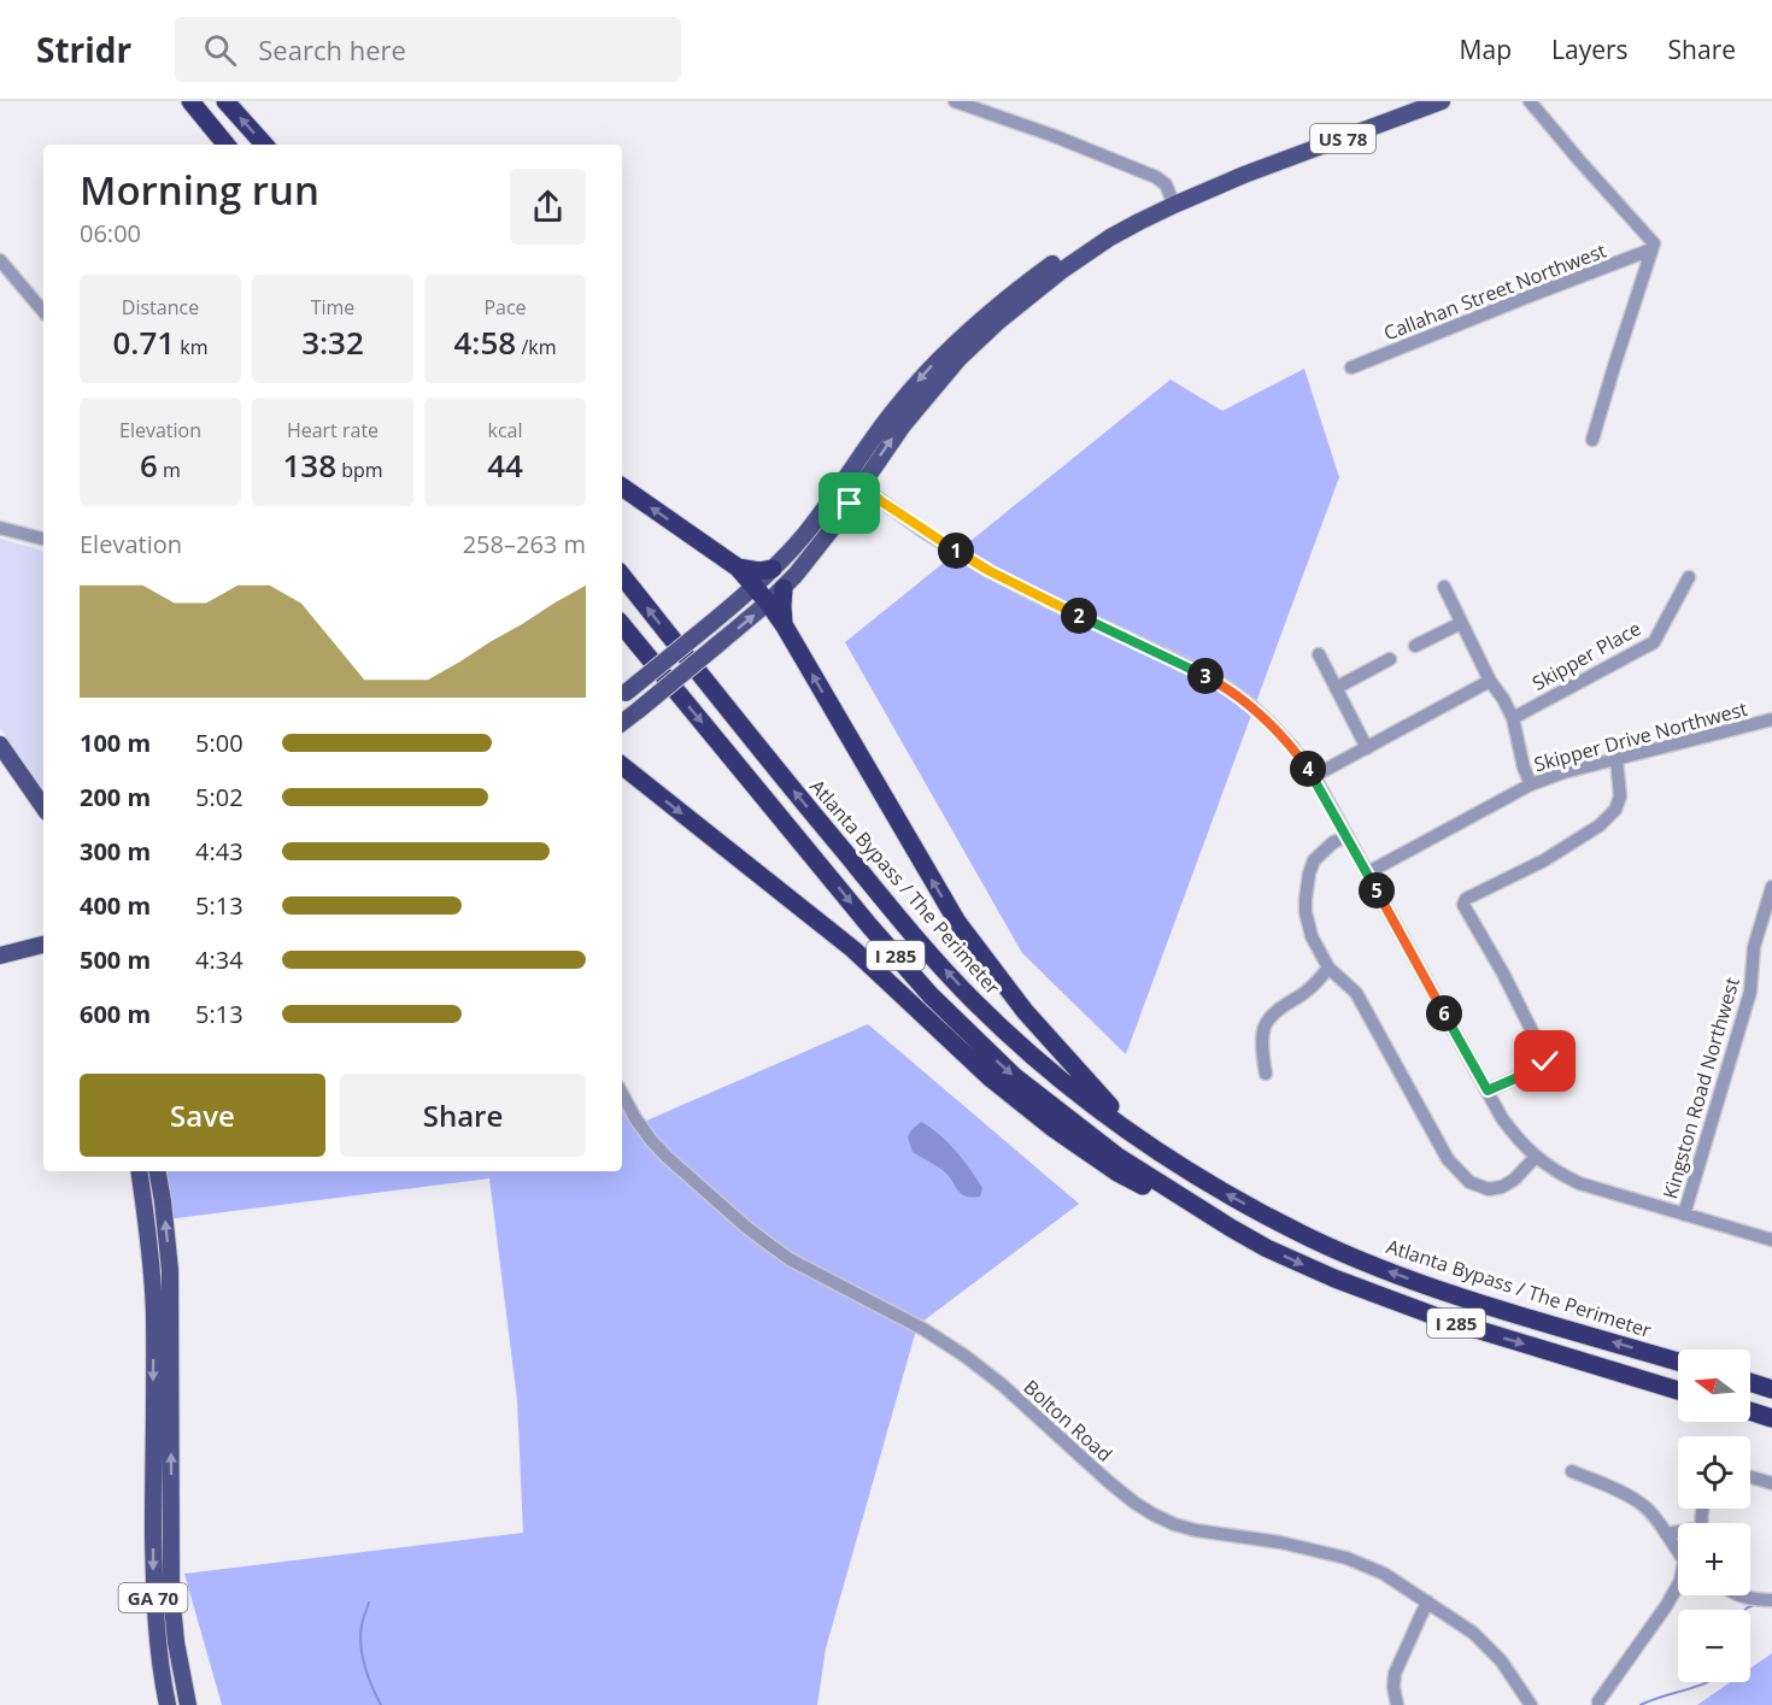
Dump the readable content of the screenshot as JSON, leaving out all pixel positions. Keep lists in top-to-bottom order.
{
  "streets": {
    "highway": ["Atlanta Bypass / The Perimeter", "I 285"],
    "main road": ["US 78", "GA 70"],
    "street": [
      "Callahan Street Northwest",
      "Skipper Place",
      "Skipper Drive Northwest",
      "Kingston Road Northwest",
      "Bolton Road"
    ]
  },
  "north": "left",
  "page": {
    "header": "Stridr",
    "search": "Search here",
    "nav": ["Map", "Layers", "Share"],
    "heading": ["Morning run", "06:00"],
    "stats": [
      ["Distance", "0.71 km"],
      ["Time", "3:32"],
      ["Pace", "4:58 /km"],
      ["Elevation", "6 m"],
      ["Heart rate", "138 bpm"],
      ["kcal", "44"]
    ],
    "chart": ["Elevation", "258–263 m"],
    "pins": [
      "1",
      "2",
      "3",
      "4",
      "5",
      "6"
    ],
    "list": [
      {
        "name": "100 m",
        "note": "5:00"
      },
      {
        "name": "200 m",
        "note": "5:02"
      },
      {
        "name": "300 m",
        "note": "4:43"
      },
      {
        "name": "400 m",
        "note": "5:13"
      },
      {
        "name": "500 m",
        "note": "4:34"
      },
      {
        "name": "600 m",
        "note": "5:13"
      }
    ],
    "buttons": ["Save", "Share"],
    "map_buttons": ["+", "−"]
  }
}
